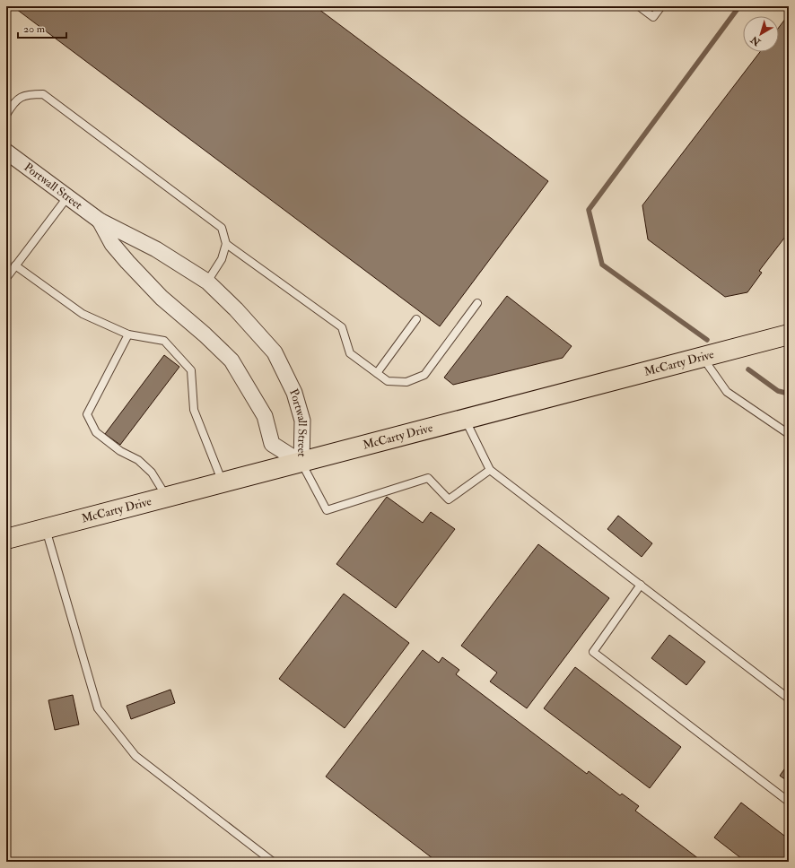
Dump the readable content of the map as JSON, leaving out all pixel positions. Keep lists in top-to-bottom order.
{
  "streets": {
    "main road": ["McCarty Drive"],
    "street": ["Portwall Street"]
  },
  "crossings": [
    ["Portwall Street", "McCarty Drive"]
  ],
  "scale_bar": "20 m",
  "north": "bottom left"
}
